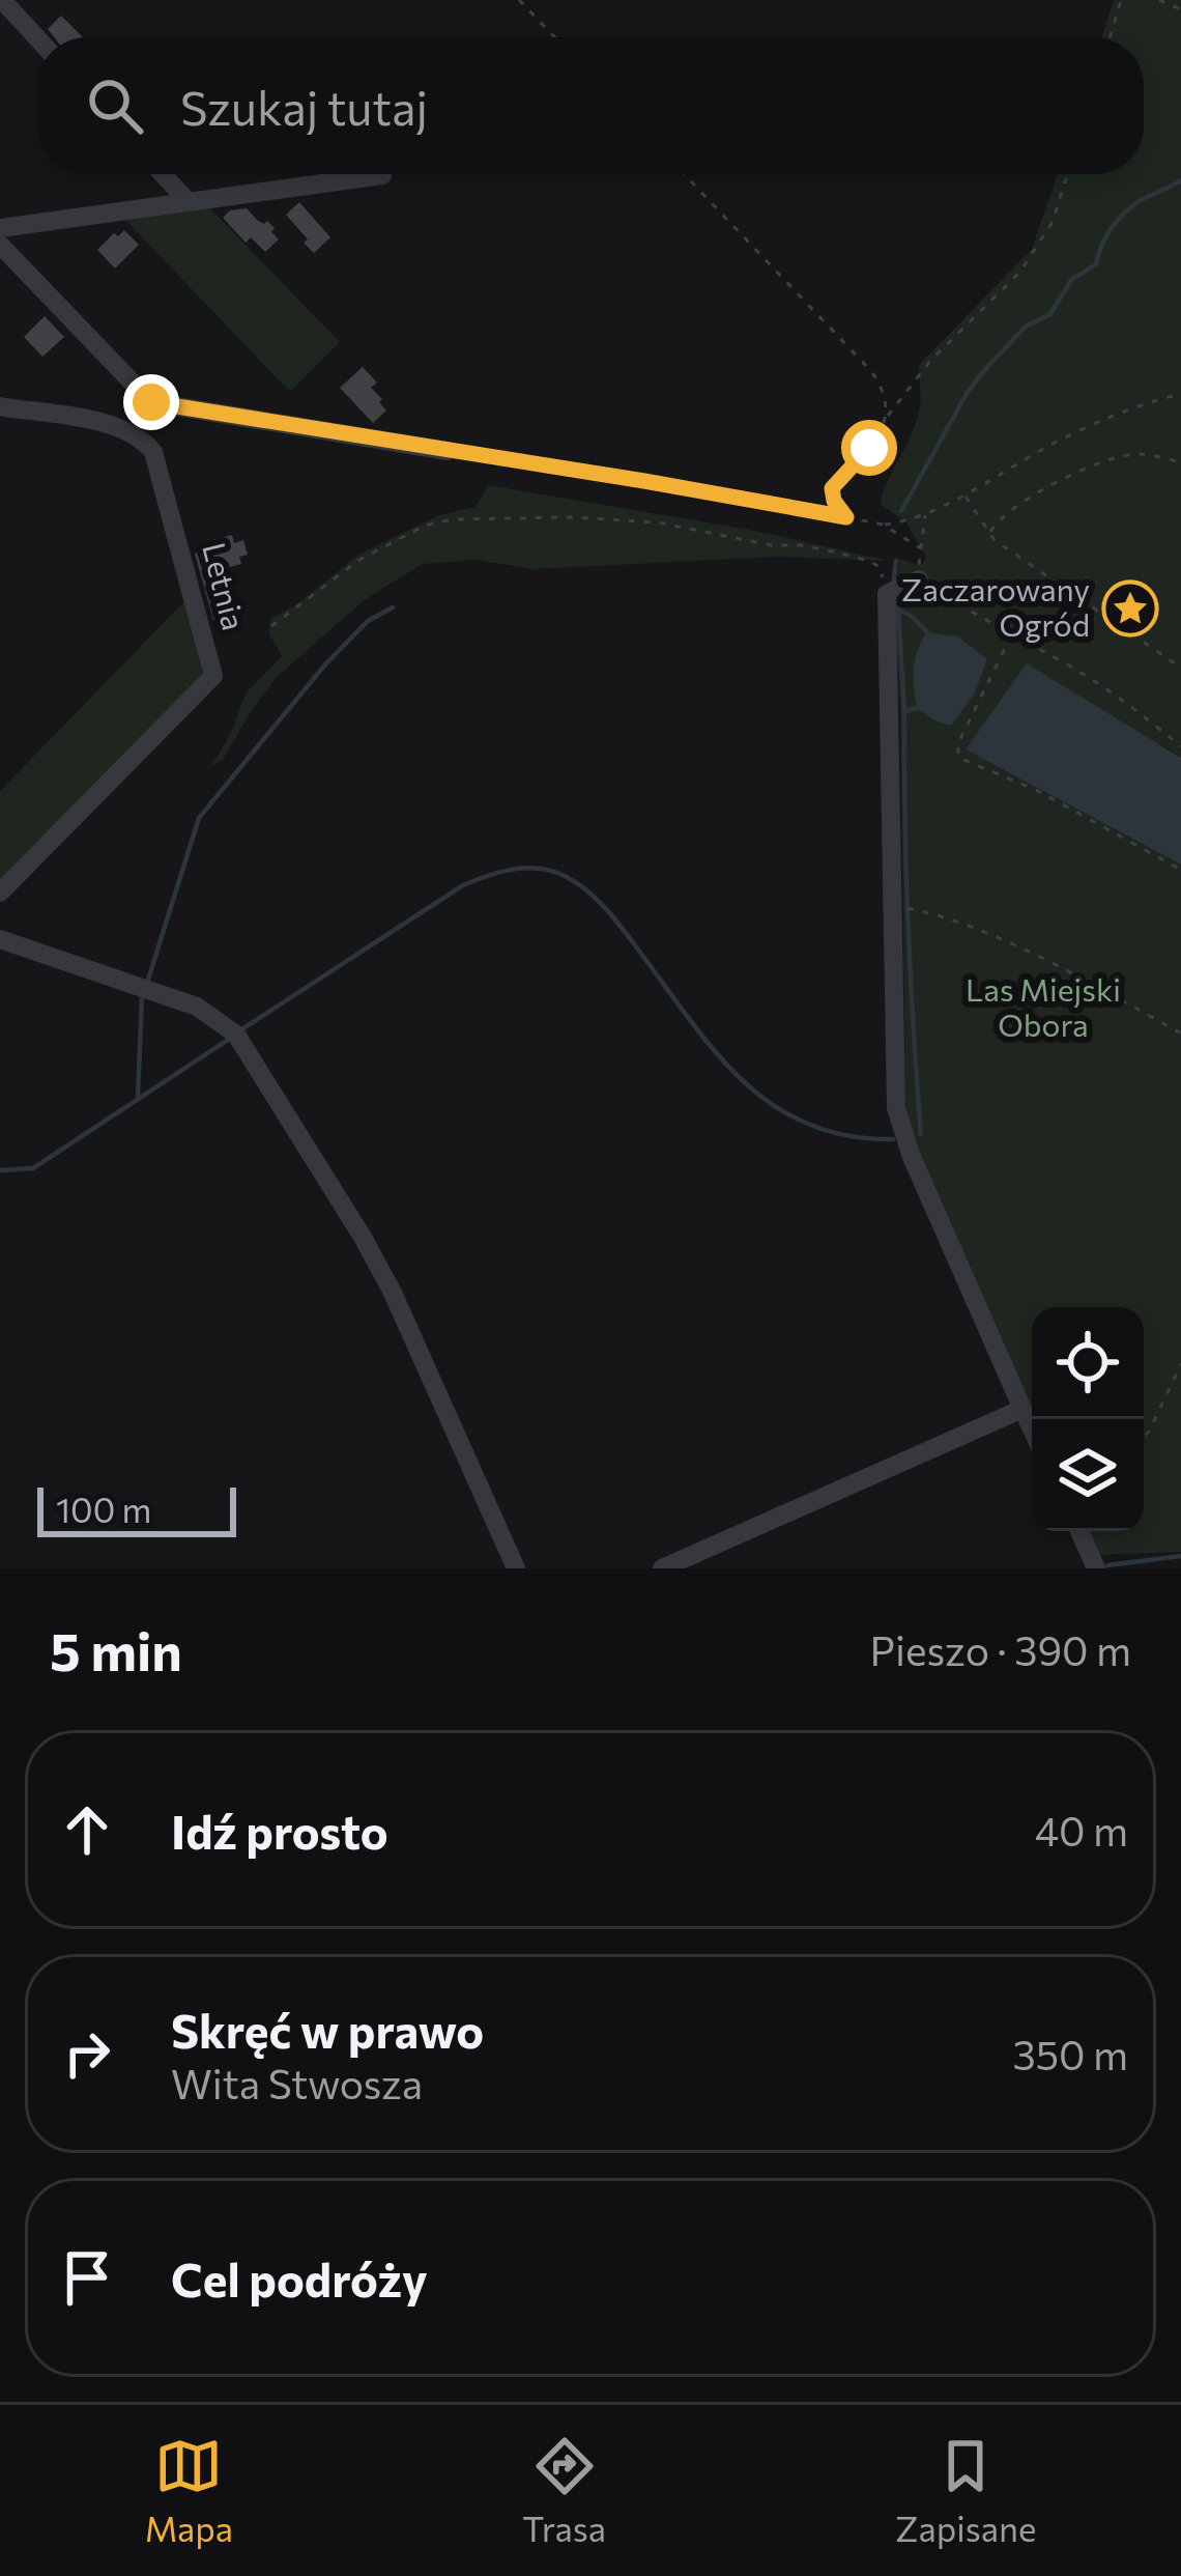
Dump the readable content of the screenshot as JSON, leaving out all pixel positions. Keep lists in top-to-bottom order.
{
  "streets": {
    "street": ["Letnia"]
  },
  "parks": ["Las Miejski Obora"],
  "places": {
    "place": ["Zaczarowany Ogród"]
  },
  "scale_bar": "100 m",
  "page": {
    "search": "Szukaj tutaj",
    "scale": "100 m",
    "heading": ["5 min", "Pieszo · 390 m"],
    "list": [
      ["Idź prosto", "40 m"],
      ["Skręć w prawo", "Wita Stwosza", "350 m"],
      "Cel podróży"
    ],
    "nav": ["Mapa", "Trasa", "Zapisane"]
  }
}
